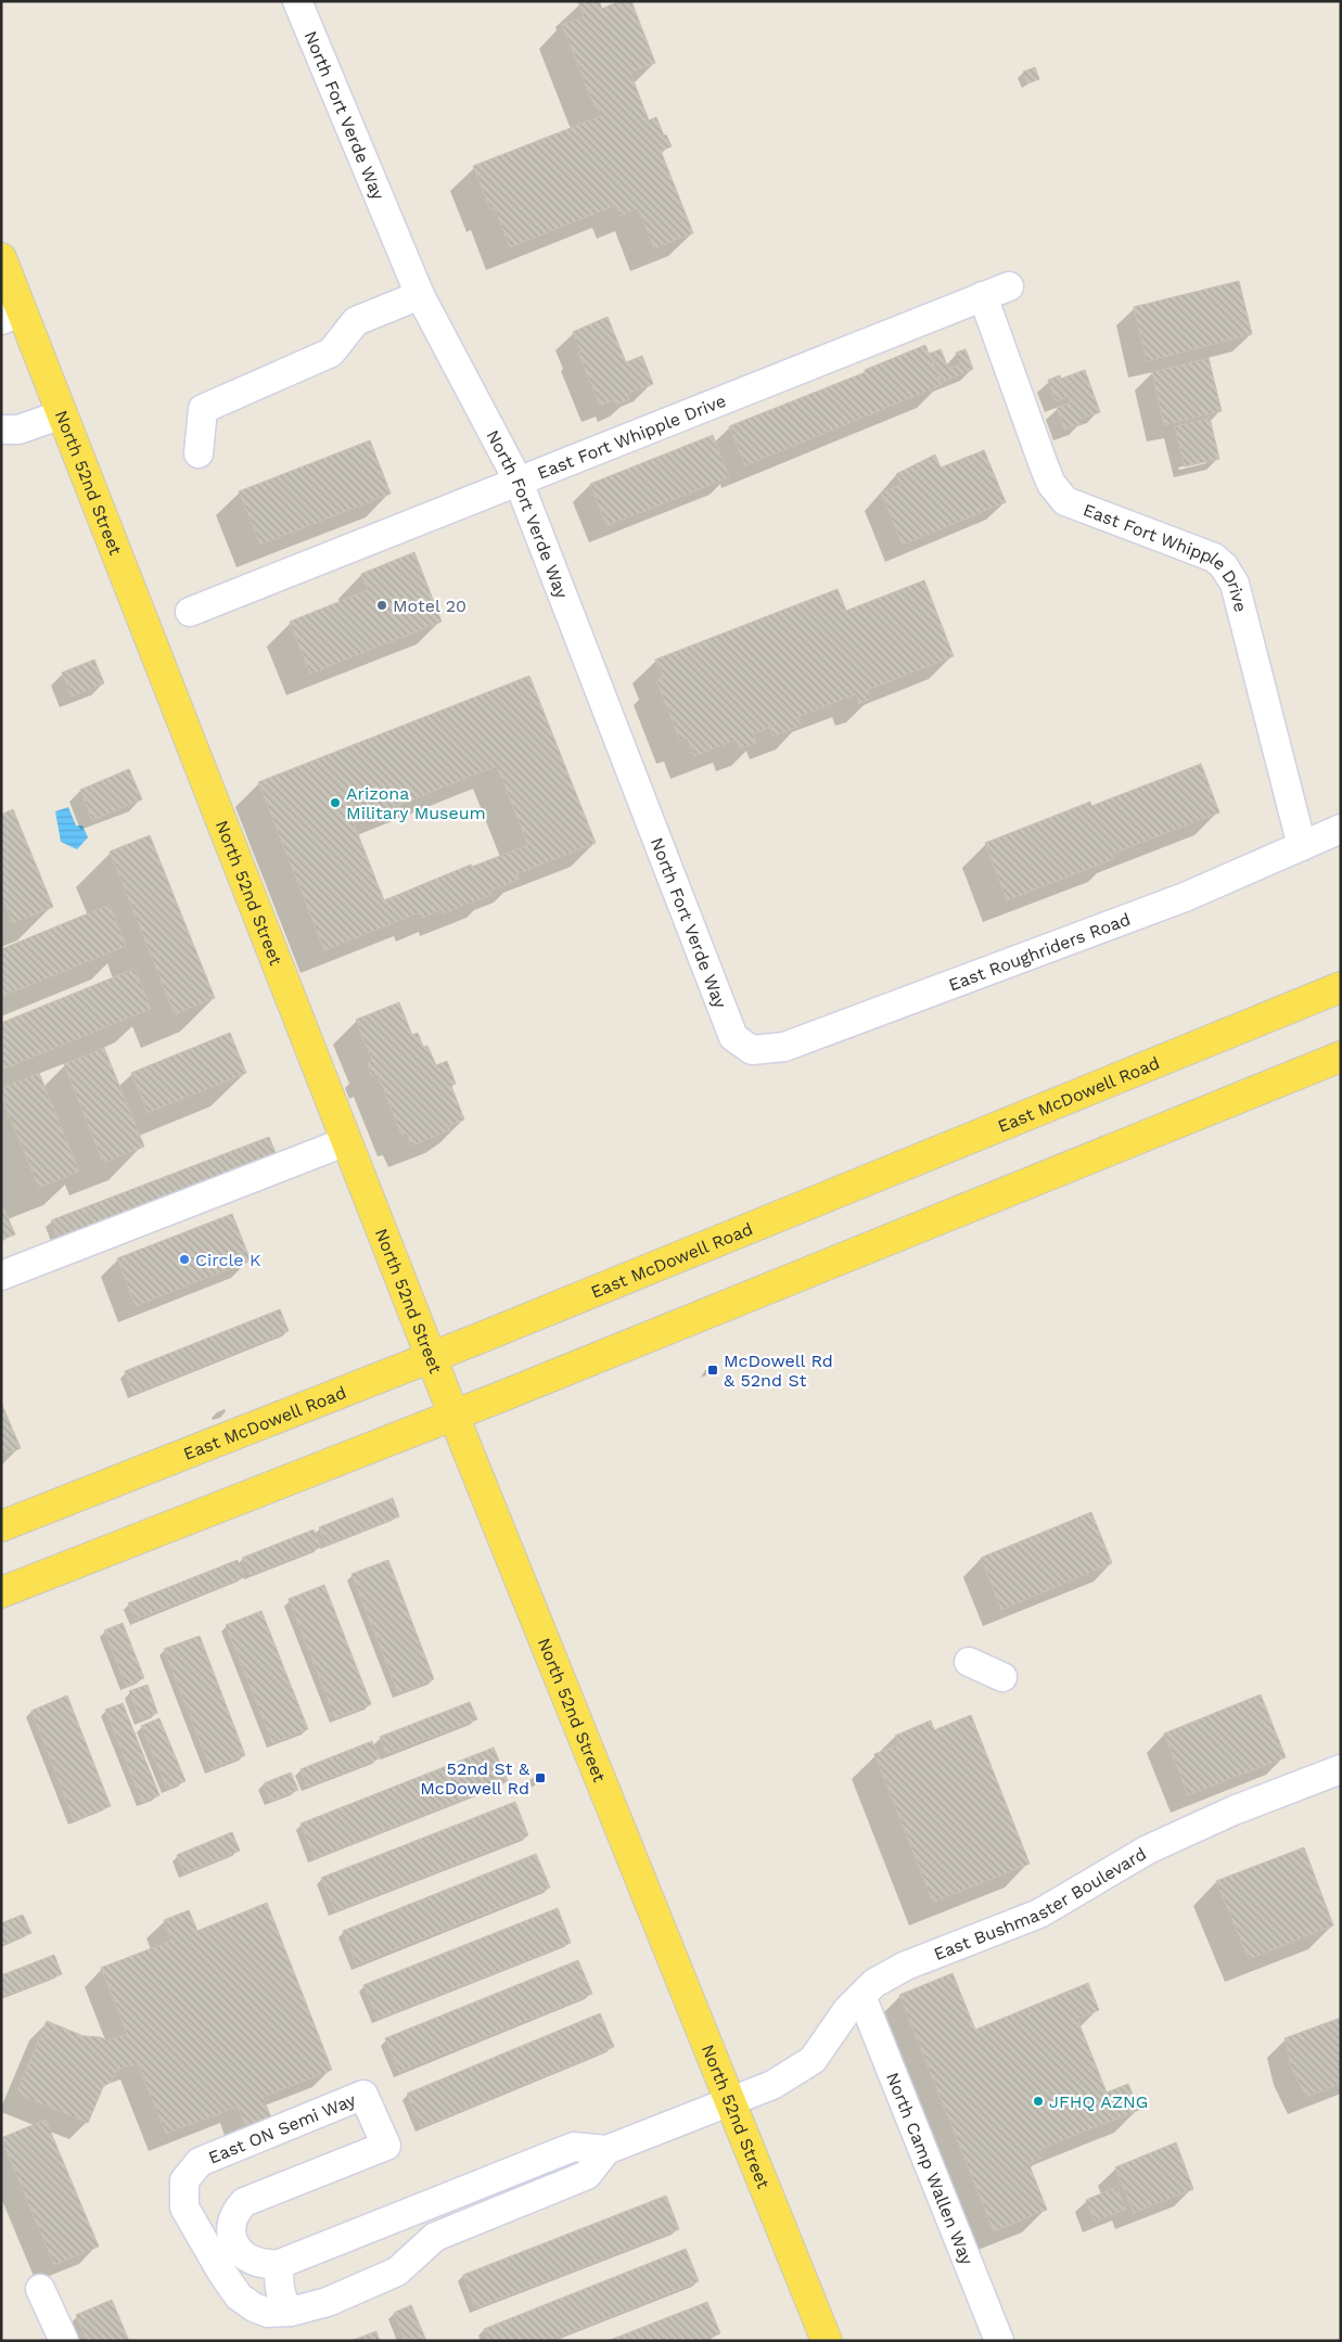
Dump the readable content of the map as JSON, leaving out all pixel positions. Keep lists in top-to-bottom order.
{
  "streets": {
    "main road": ["North 52nd Street", "East McDowell Road"],
    "street": [
      "North Fort Verde Way",
      "East Fort Whipple Drive",
      "East Roughriders Road",
      "East Bushmaster Boulevard",
      "East ON Semi Way",
      "North Camp Wallen Way"
    ]
  },
  "crossings": [
    ["North Fort Verde Way", "East Fort Whipple Drive"],
    ["North Fort Verde Way", "East Roughriders Road"],
    ["East Fort Whipple Drive", "East Roughriders Road"],
    ["North 52nd Street", "East McDowell Road"],
    ["North 52nd Street", "East Bushmaster Boulevard"],
    ["East Bushmaster Boulevard", "North Camp Wallen Way"]
  ],
  "places": {
    "other": [
      "Motel 20",
      "Arizona Military Museum",
      "Circle K",
      "JFHQ AZNG"
    ],
    "transit": ["McDowell Rd & 52nd St", "52nd St & McDowell Rd"]
  }
}
